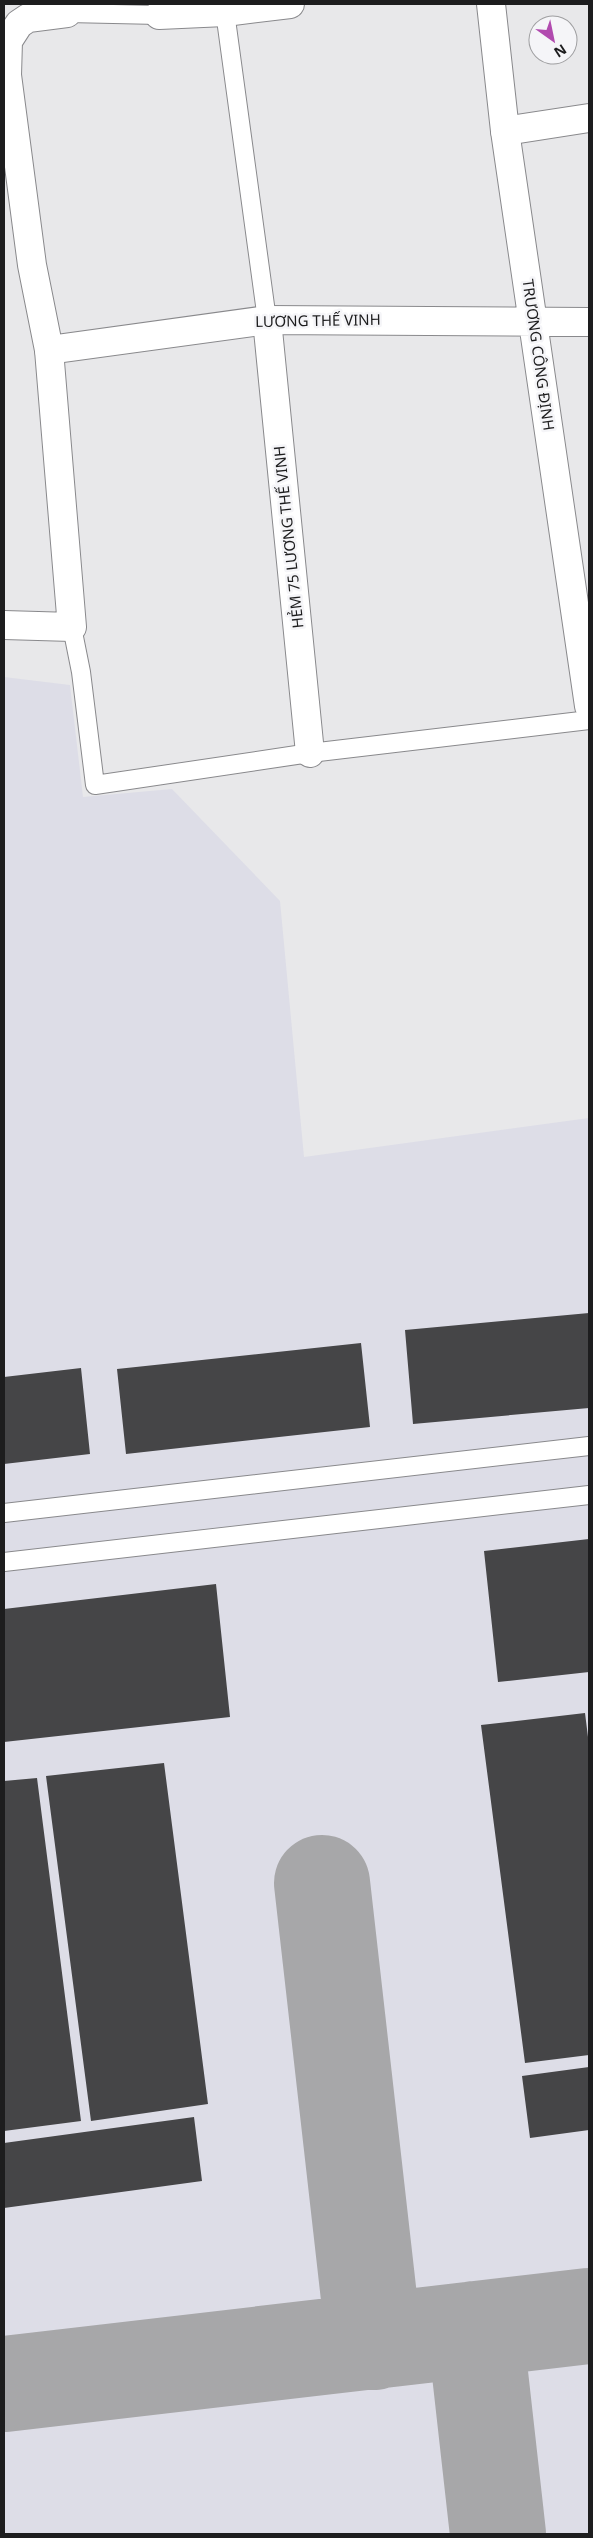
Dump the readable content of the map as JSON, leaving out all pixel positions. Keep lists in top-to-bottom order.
{
  "streets": {
    "street": ["LƯƠNG THẾ VINH", "TRƯƠNG CÔNG ĐỊNH", "HẺM 75 LƯƠNG THẾ VINH"]
  },
  "crossings": [
    ["LƯƠNG THẾ VINH", "TRƯƠNG CÔNG ĐỊNH"],
    ["LƯƠNG THẾ VINH", "HẺM 75 LƯƠNG THẾ VINH"]
  ],
  "north": "bottom right"
}
